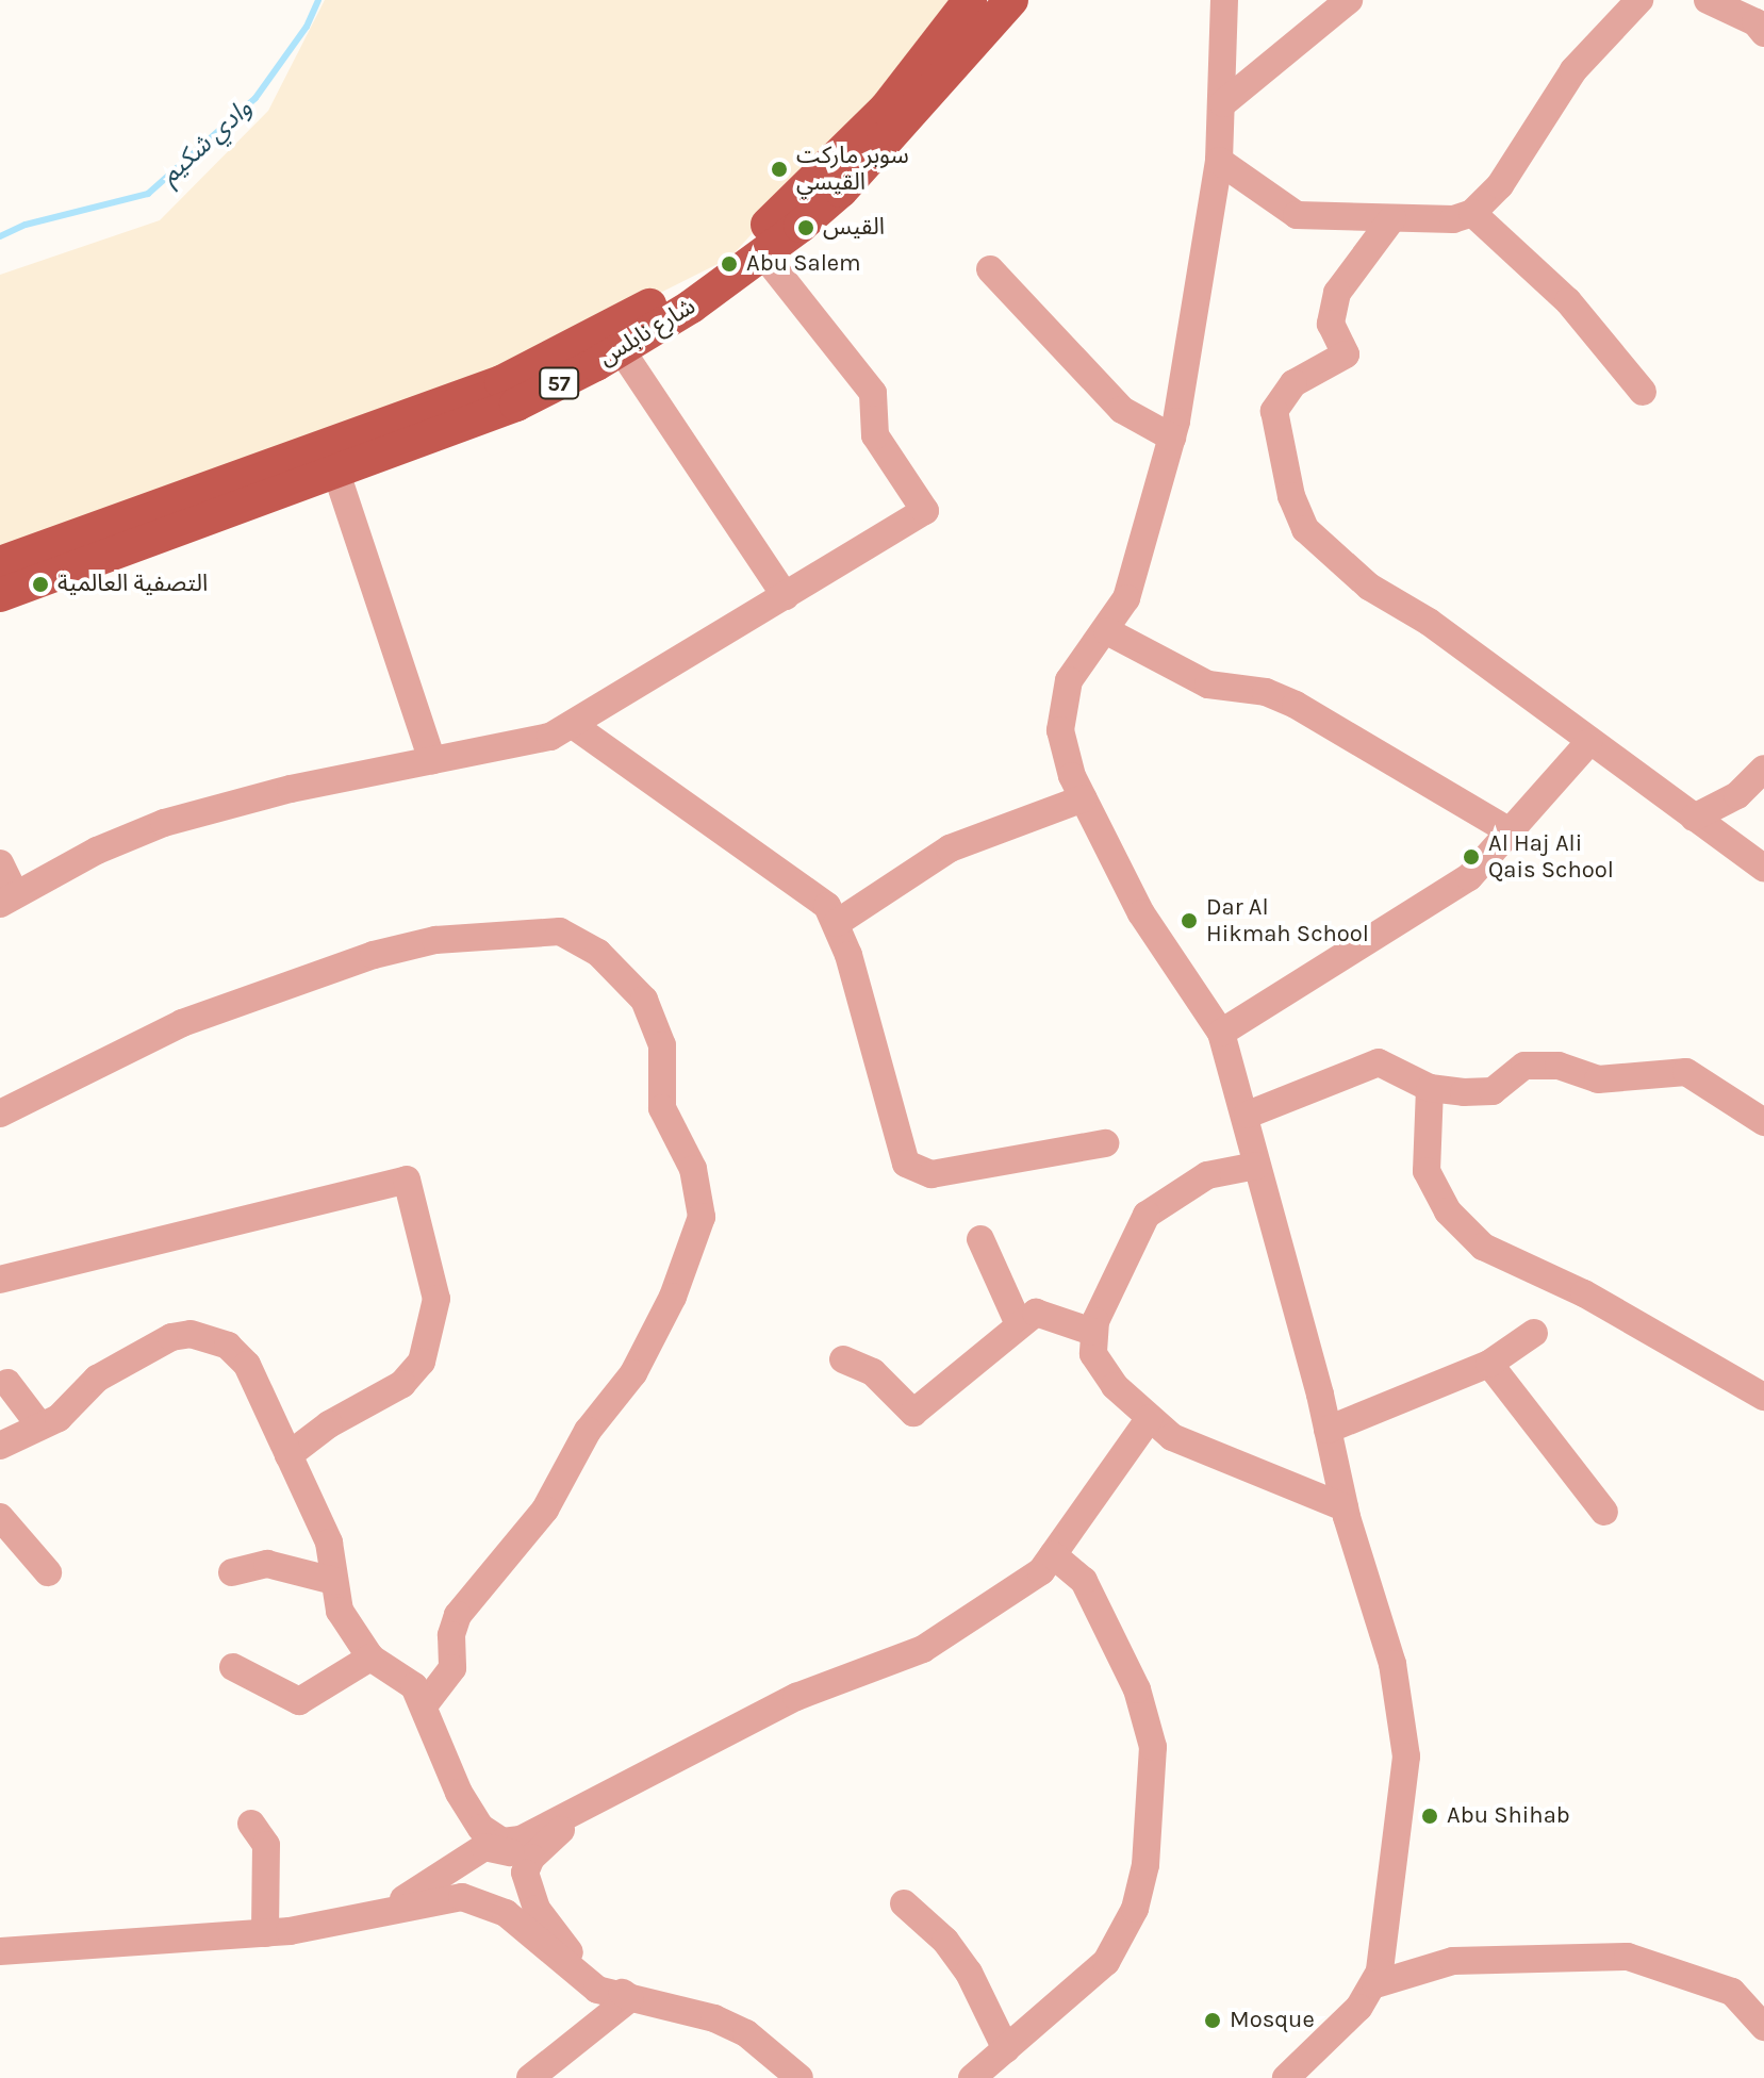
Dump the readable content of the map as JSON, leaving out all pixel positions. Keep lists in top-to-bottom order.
{
  "streets": {
    "main road": ["شارع نابلس", "57"]
  },
  "water": ["وادي شكيم"],
  "places": [
    "سوبر ماركت القيسي",
    "القيس",
    "Abu Salem",
    "التصفية العالمية",
    "Al Haj Ali Qais School",
    "Dar Al Hikmah School",
    "Abu Shihab",
    "Mosque"
  ]
}
